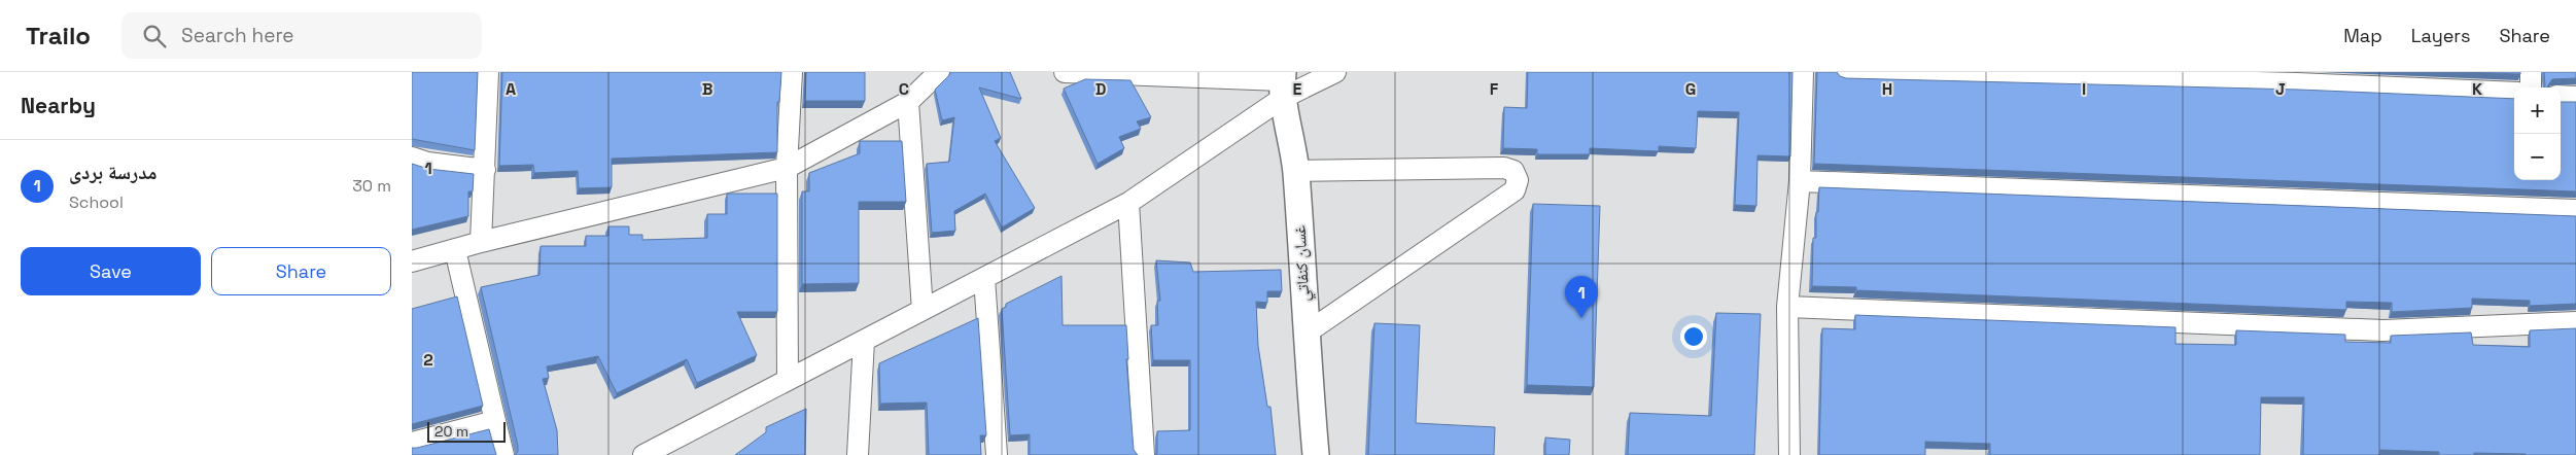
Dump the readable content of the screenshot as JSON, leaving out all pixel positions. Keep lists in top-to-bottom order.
{
  "streets": {
    "street": ["غسان كنفاتي"]
  },
  "scale_bar": "20 m",
  "page": {
    "header": "Trailo",
    "search": "Search here",
    "nav": ["Map", "Layers", "Share"],
    "heading": "Nearby",
    "map_buttons": ["+", "−"],
    "list": [
      {
        "mark": "1",
        "name": "مدرسة بردى",
        "note": "School",
        "value": "30 m"
      }
    ],
    "buttons": ["Save", "Share"],
    "pins": "1",
    "scale": "20 m"
  },
  "grid": {
    "columns": [
      "A",
      "B",
      "C",
      "D",
      "E",
      "F",
      "G",
      "H",
      "I",
      "J",
      "K"
    ],
    "rows": ["1", "2"]
  }
}
